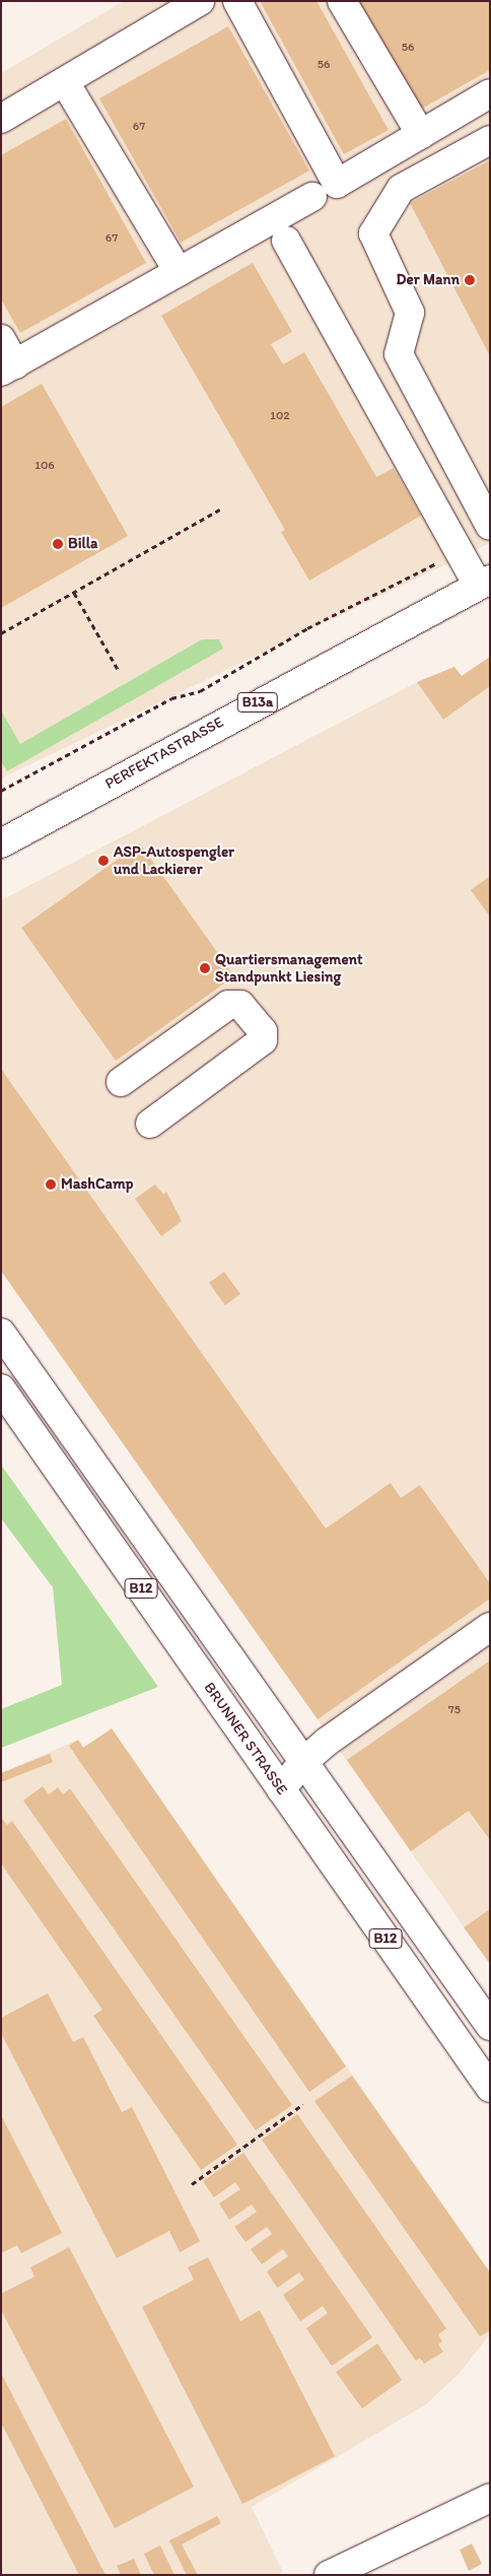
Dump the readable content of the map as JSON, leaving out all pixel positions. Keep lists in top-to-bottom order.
{
  "streets": {
    "main road": [
      "B13a",
      "PERFEKTASTRASSE",
      "B12",
      "BRUNNER STRASSE"
    ]
  },
  "places": [
    "Der Mann",
    "Billa",
    "ASP-Autospengler und Lackierer",
    "Quartiersmanagement Standpunkt Liesing",
    "MashCamp"
  ],
  "house_numbers": [
    "56",
    "56",
    "67",
    "67",
    "102",
    "106",
    "75"
  ]
}
